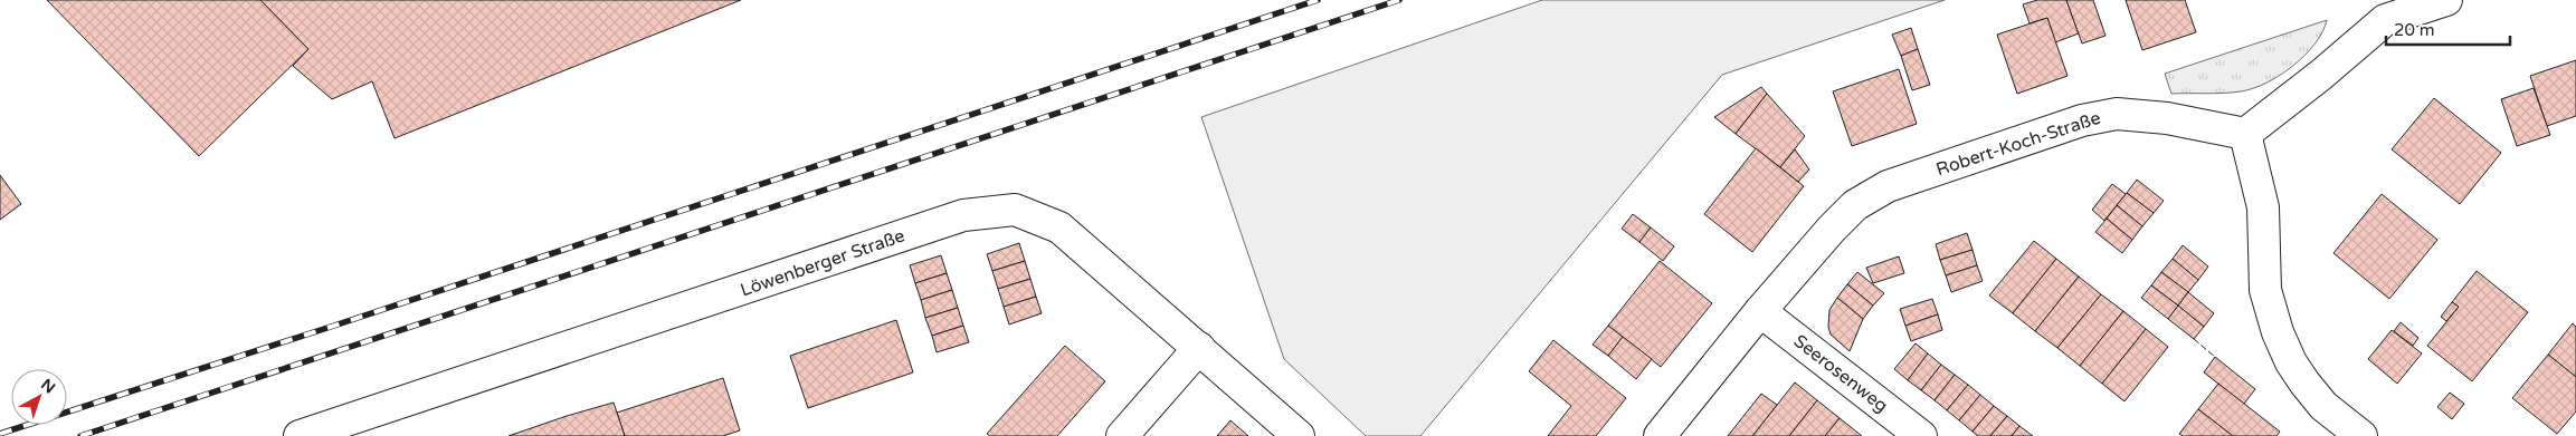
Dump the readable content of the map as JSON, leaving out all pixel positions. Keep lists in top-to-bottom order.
{
  "streets": {
    "street": ["Robert-Koch-Straße", "Löwenberger Straße", "Seerosenweg"]
  },
  "crossings": [
    ["Robert-Koch-Straße", "Seerosenweg"]
  ],
  "scale_bar": "20 m",
  "north": "top right"
}
